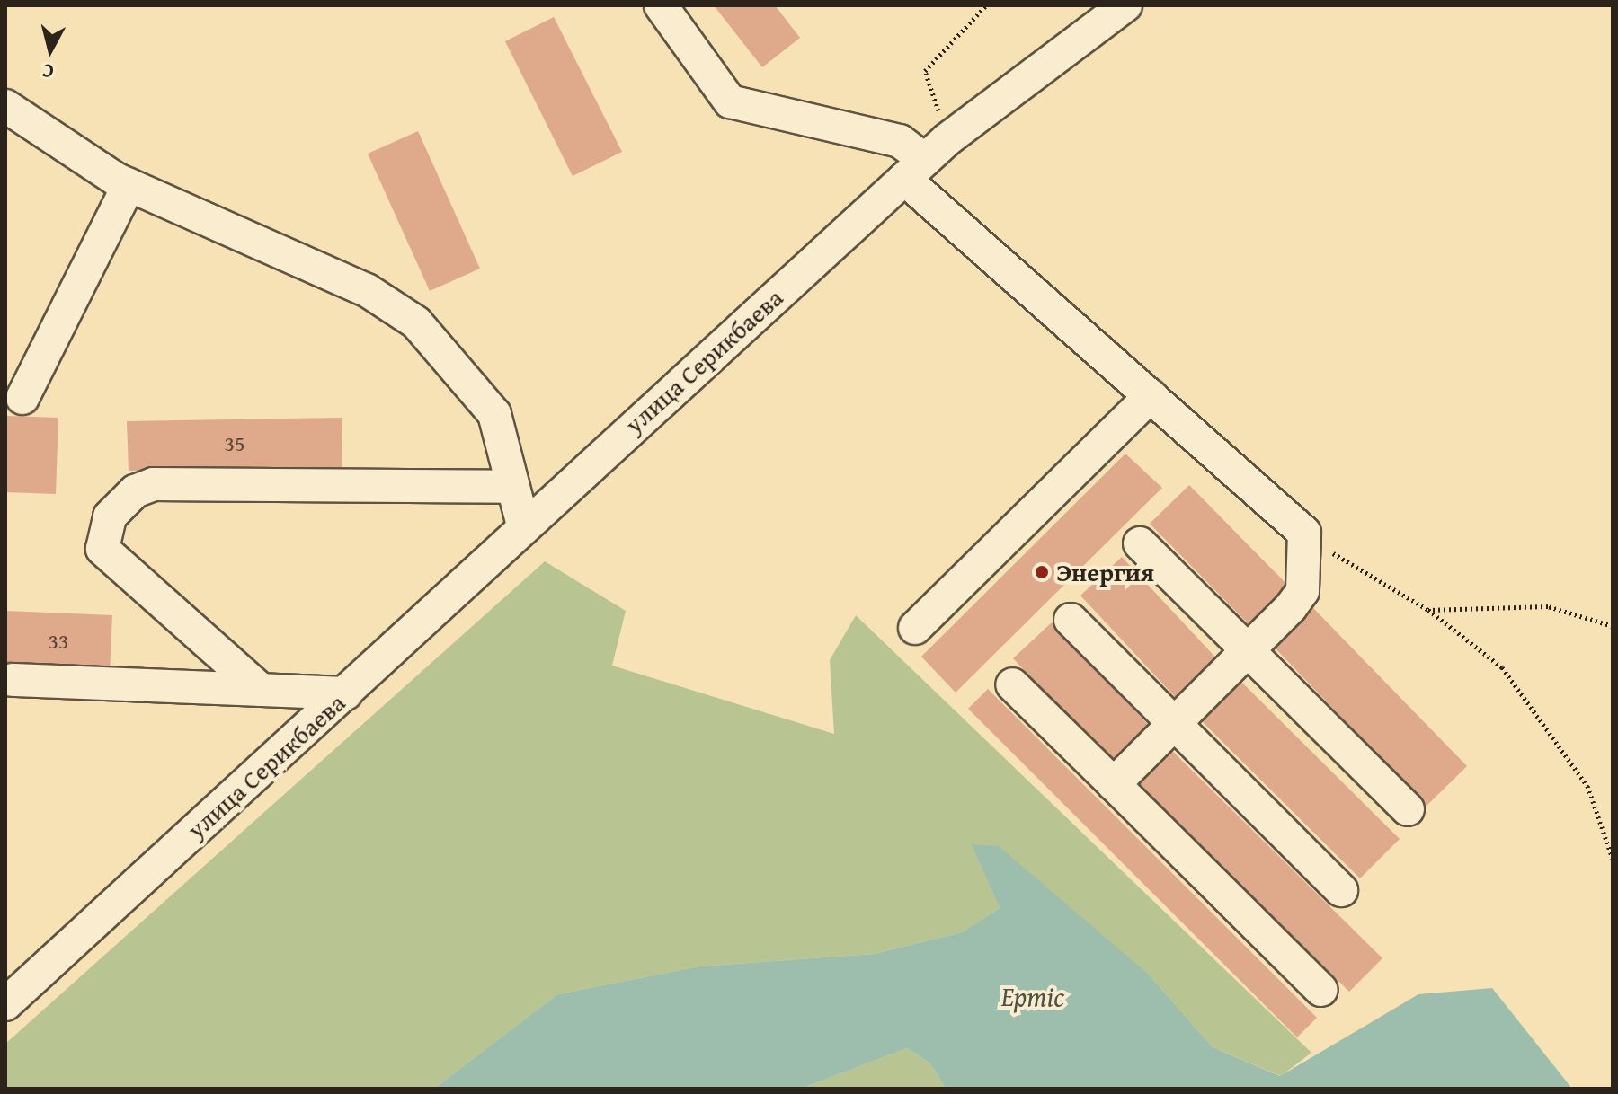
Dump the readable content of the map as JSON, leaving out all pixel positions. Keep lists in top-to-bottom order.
{
  "streets": {
    "street": ["улица Серикбаева"]
  },
  "water": ["Ертіс"],
  "places": ["Энергия"],
  "house_numbers": ["35", "33"],
  "north": "bottom"
}
